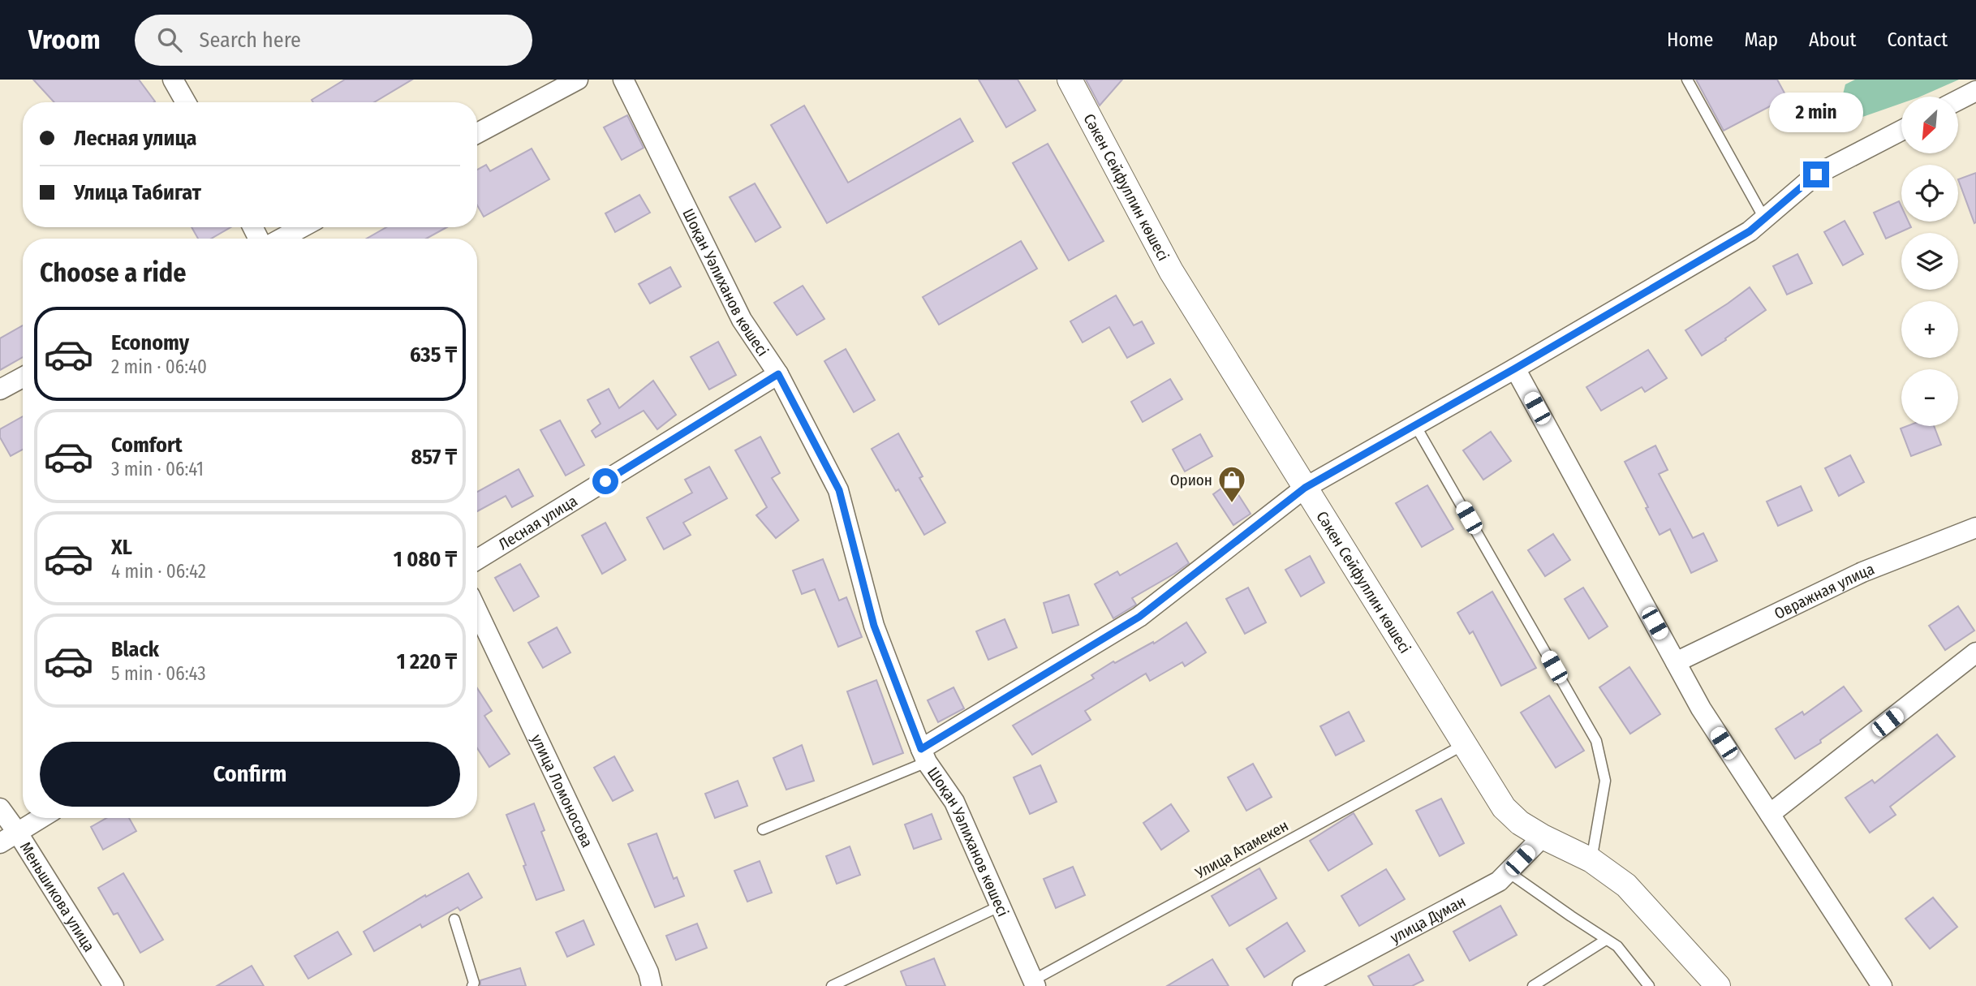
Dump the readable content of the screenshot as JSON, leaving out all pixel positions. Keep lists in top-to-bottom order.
{
  "streets": {
    "street": [
      "Сәкен Сейфуллин көшесі",
      "Шоқан Уәлиханов көшесі",
      "Лесная улица",
      "Овражная улица",
      "улица Ломоносова",
      "Меньшикова улица",
      "улица Думан"
    ],
    "lane": ["Улица Атамекен"]
  },
  "crossings": [
    ["Сәкен Сейфуллин көшесі", "Улица Атамекен"],
    ["Сәкен Сейфуллин көшесі", "улица Думан"],
    ["Шоқан Уәлиханов көшесі", "Лесная улица"],
    ["Шоқан Уәлиханов көшесі", "Улица Атамекен"]
  ],
  "places": {
    "shop": ["Орион"]
  },
  "north": "bottom left",
  "page": {
    "header": "Vroom",
    "search": "Search here",
    "nav": [
      "Home",
      "Map",
      "About",
      "Contact"
    ],
    "bubble": "2 min",
    "map_buttons": ["+", "−"],
    "banner": ["Лесная улица", "Улица Табигат"],
    "heading": "Choose a ride",
    "list": [
      {
        "name": "Economy",
        "note": "2 min · 06:40",
        "value": "635 ₸"
      },
      {
        "name": "Comfort",
        "note": "3 min · 06:41",
        "value": "857 ₸"
      },
      {
        "name": "XL",
        "note": "4 min · 06:42",
        "value": "1 080 ₸"
      },
      {
        "name": "Black",
        "note": "5 min · 06:43",
        "value": "1 220 ₸"
      }
    ],
    "buttons": "Confirm"
  }
}
